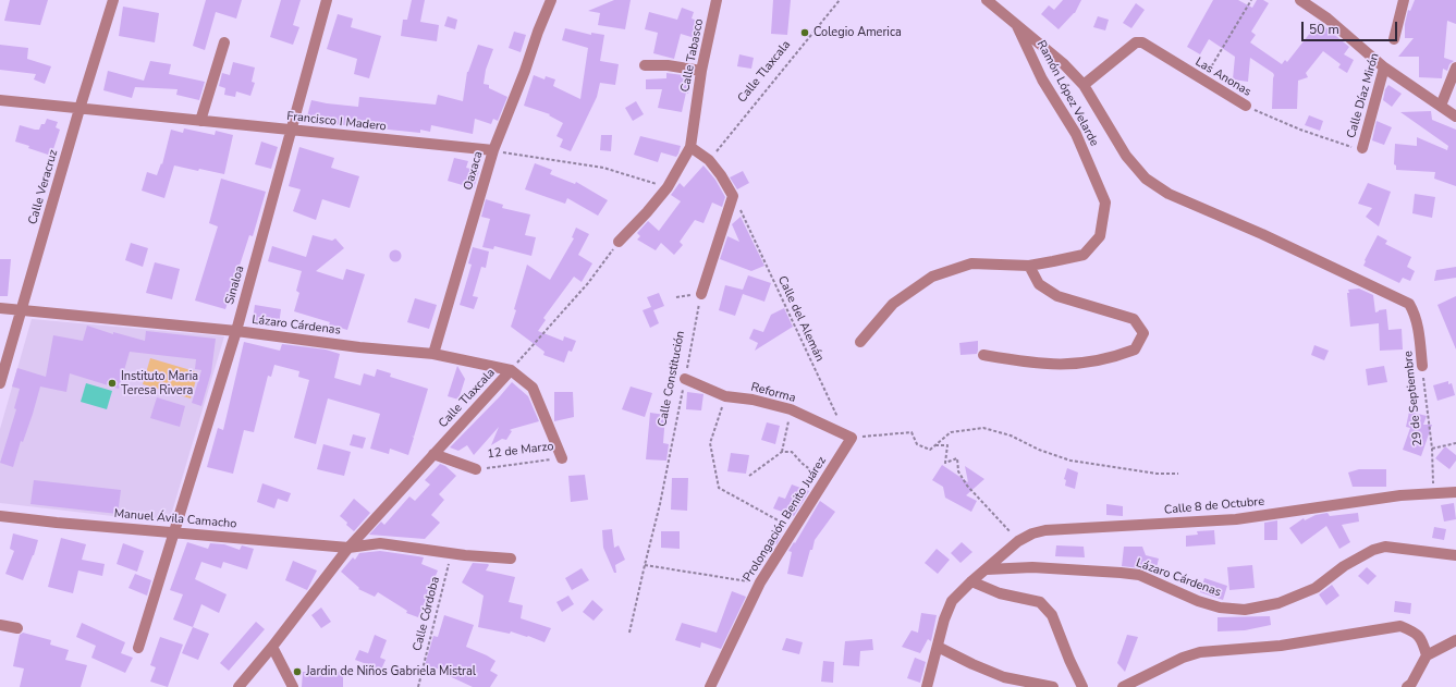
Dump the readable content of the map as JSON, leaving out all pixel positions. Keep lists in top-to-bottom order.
{
  "streets": {
    "street": [
      "Calle Tabasco",
      "Calle Tlaxcala",
      "Las Anonas",
      "Ramón López Velarde",
      "Calle Díaz Mirón",
      "Francisco I Madero",
      "Oaxaca",
      "Calle Veracruz",
      "Sinaloa",
      "Lázaro Cárdenas",
      "Reforma",
      "29 de Septiembre",
      "12 de Marzo",
      "Calle 8 de Octubre",
      "Manuel Ávila Camacho",
      "Prolongación Benito Juárez"
    ],
    "path": ["Calle del Alemán", "Calle Constitución", "Calle Córdoba"]
  },
  "crossings": [
    ["Calle Tlaxcala", "Lázaro Cárdenas"],
    ["Calle Tlaxcala", "12 de Marzo"],
    ["Calle Tlaxcala", "Manuel Ávila Camacho"],
    ["Las Anonas", "Ramón López Velarde"],
    ["Las Anonas", "Calle Díaz Mirón"],
    ["Ramón López Velarde", "29 de Septiembre"],
    ["Francisco I Madero", "Oaxaca"],
    ["Francisco I Madero", "Calle Veracruz"],
    ["Francisco I Madero", "Sinaloa"],
    ["Oaxaca", "Lázaro Cárdenas"],
    ["Calle Veracruz", "Lázaro Cárdenas"],
    ["Sinaloa", "Lázaro Cárdenas"],
    ["Sinaloa", "Manuel Ávila Camacho"],
    ["Calle del Alemán", "Reforma"],
    ["Calle del Alemán", "Prolongación Benito Juárez"],
    ["Lázaro Cárdenas", "12 de Marzo"],
    ["Lázaro Cárdenas", "Calle 8 de Octubre"],
    ["Calle Constitución", "Reforma"],
    ["Reforma", "Prolongación Benito Juárez"],
    ["29 de Septiembre", "Calle 8 de Octubre"],
    ["Manuel Ávila Camacho", "Calle Córdoba"]
  ],
  "places": ["Colegio America", "Instituto Maria Teresa Rivera", "Jardin de Niños Gabriela Mistral"],
  "scale_bar": "50 m"
}
